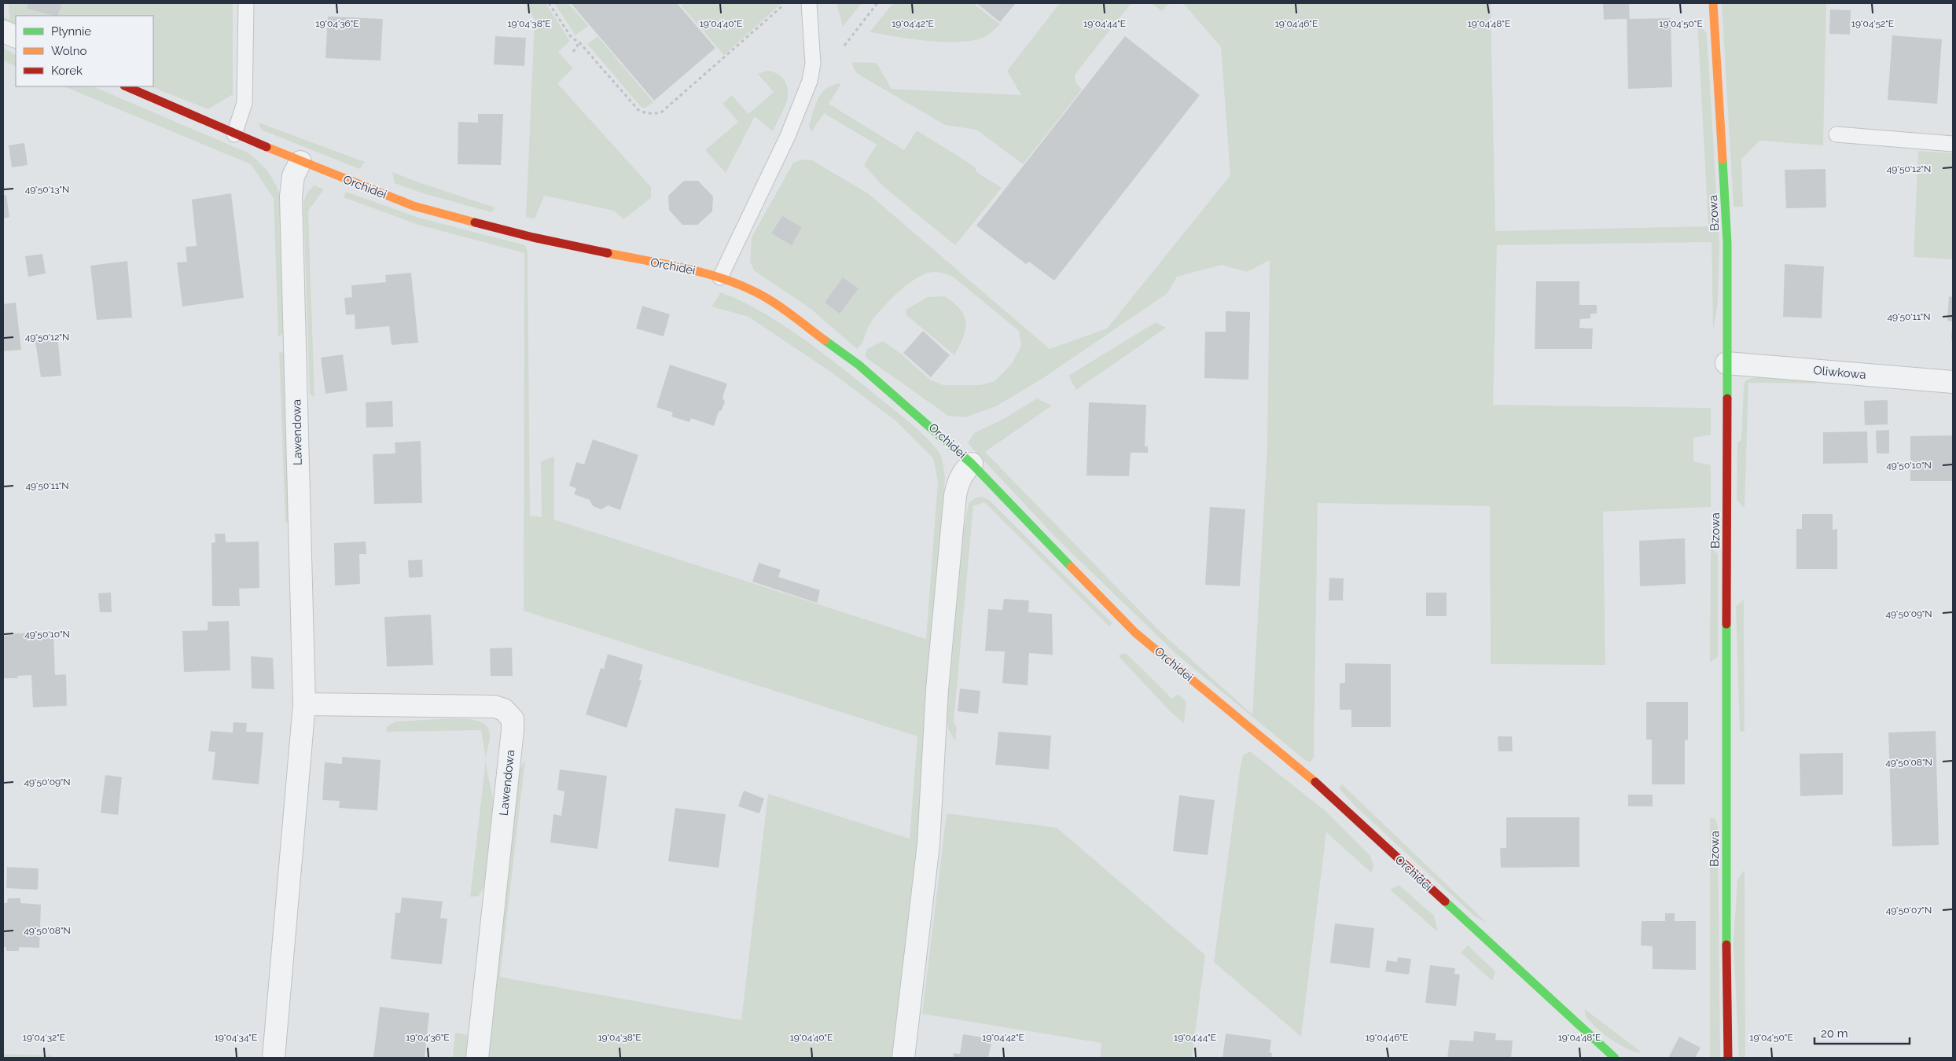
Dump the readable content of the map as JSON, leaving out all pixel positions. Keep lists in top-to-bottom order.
{
  "streets": {
    "street": [
      "Orchidei",
      "Bzowa",
      "Oliwkowa",
      "Lawendowa"
    ]
  },
  "crossings": [
    ["Orchidei", "Lawendowa"],
    ["Bzowa", "Oliwkowa"]
  ],
  "legend": ["Płynnie", "Wolno", "Korek"],
  "scale_bar": "20 m",
  "coordinates": [
    "19°04'36\"E",
    "19°04'38\"E",
    "19°04'40\"E",
    "19°04'42\"E",
    "19°04'44\"E",
    "19°04'46\"E",
    "19°04'48\"E",
    "19°04'50\"E",
    "19°04'52\"E",
    "49°50'12\"N",
    "49°50'13\"N",
    "49°50'11\"N",
    "49°50'10\"N",
    "49°50'09\"N",
    "49°50'08\"N",
    "49°50'07\"N",
    "19°04'32\"E",
    "19°04'34\"E"
  ]
}
